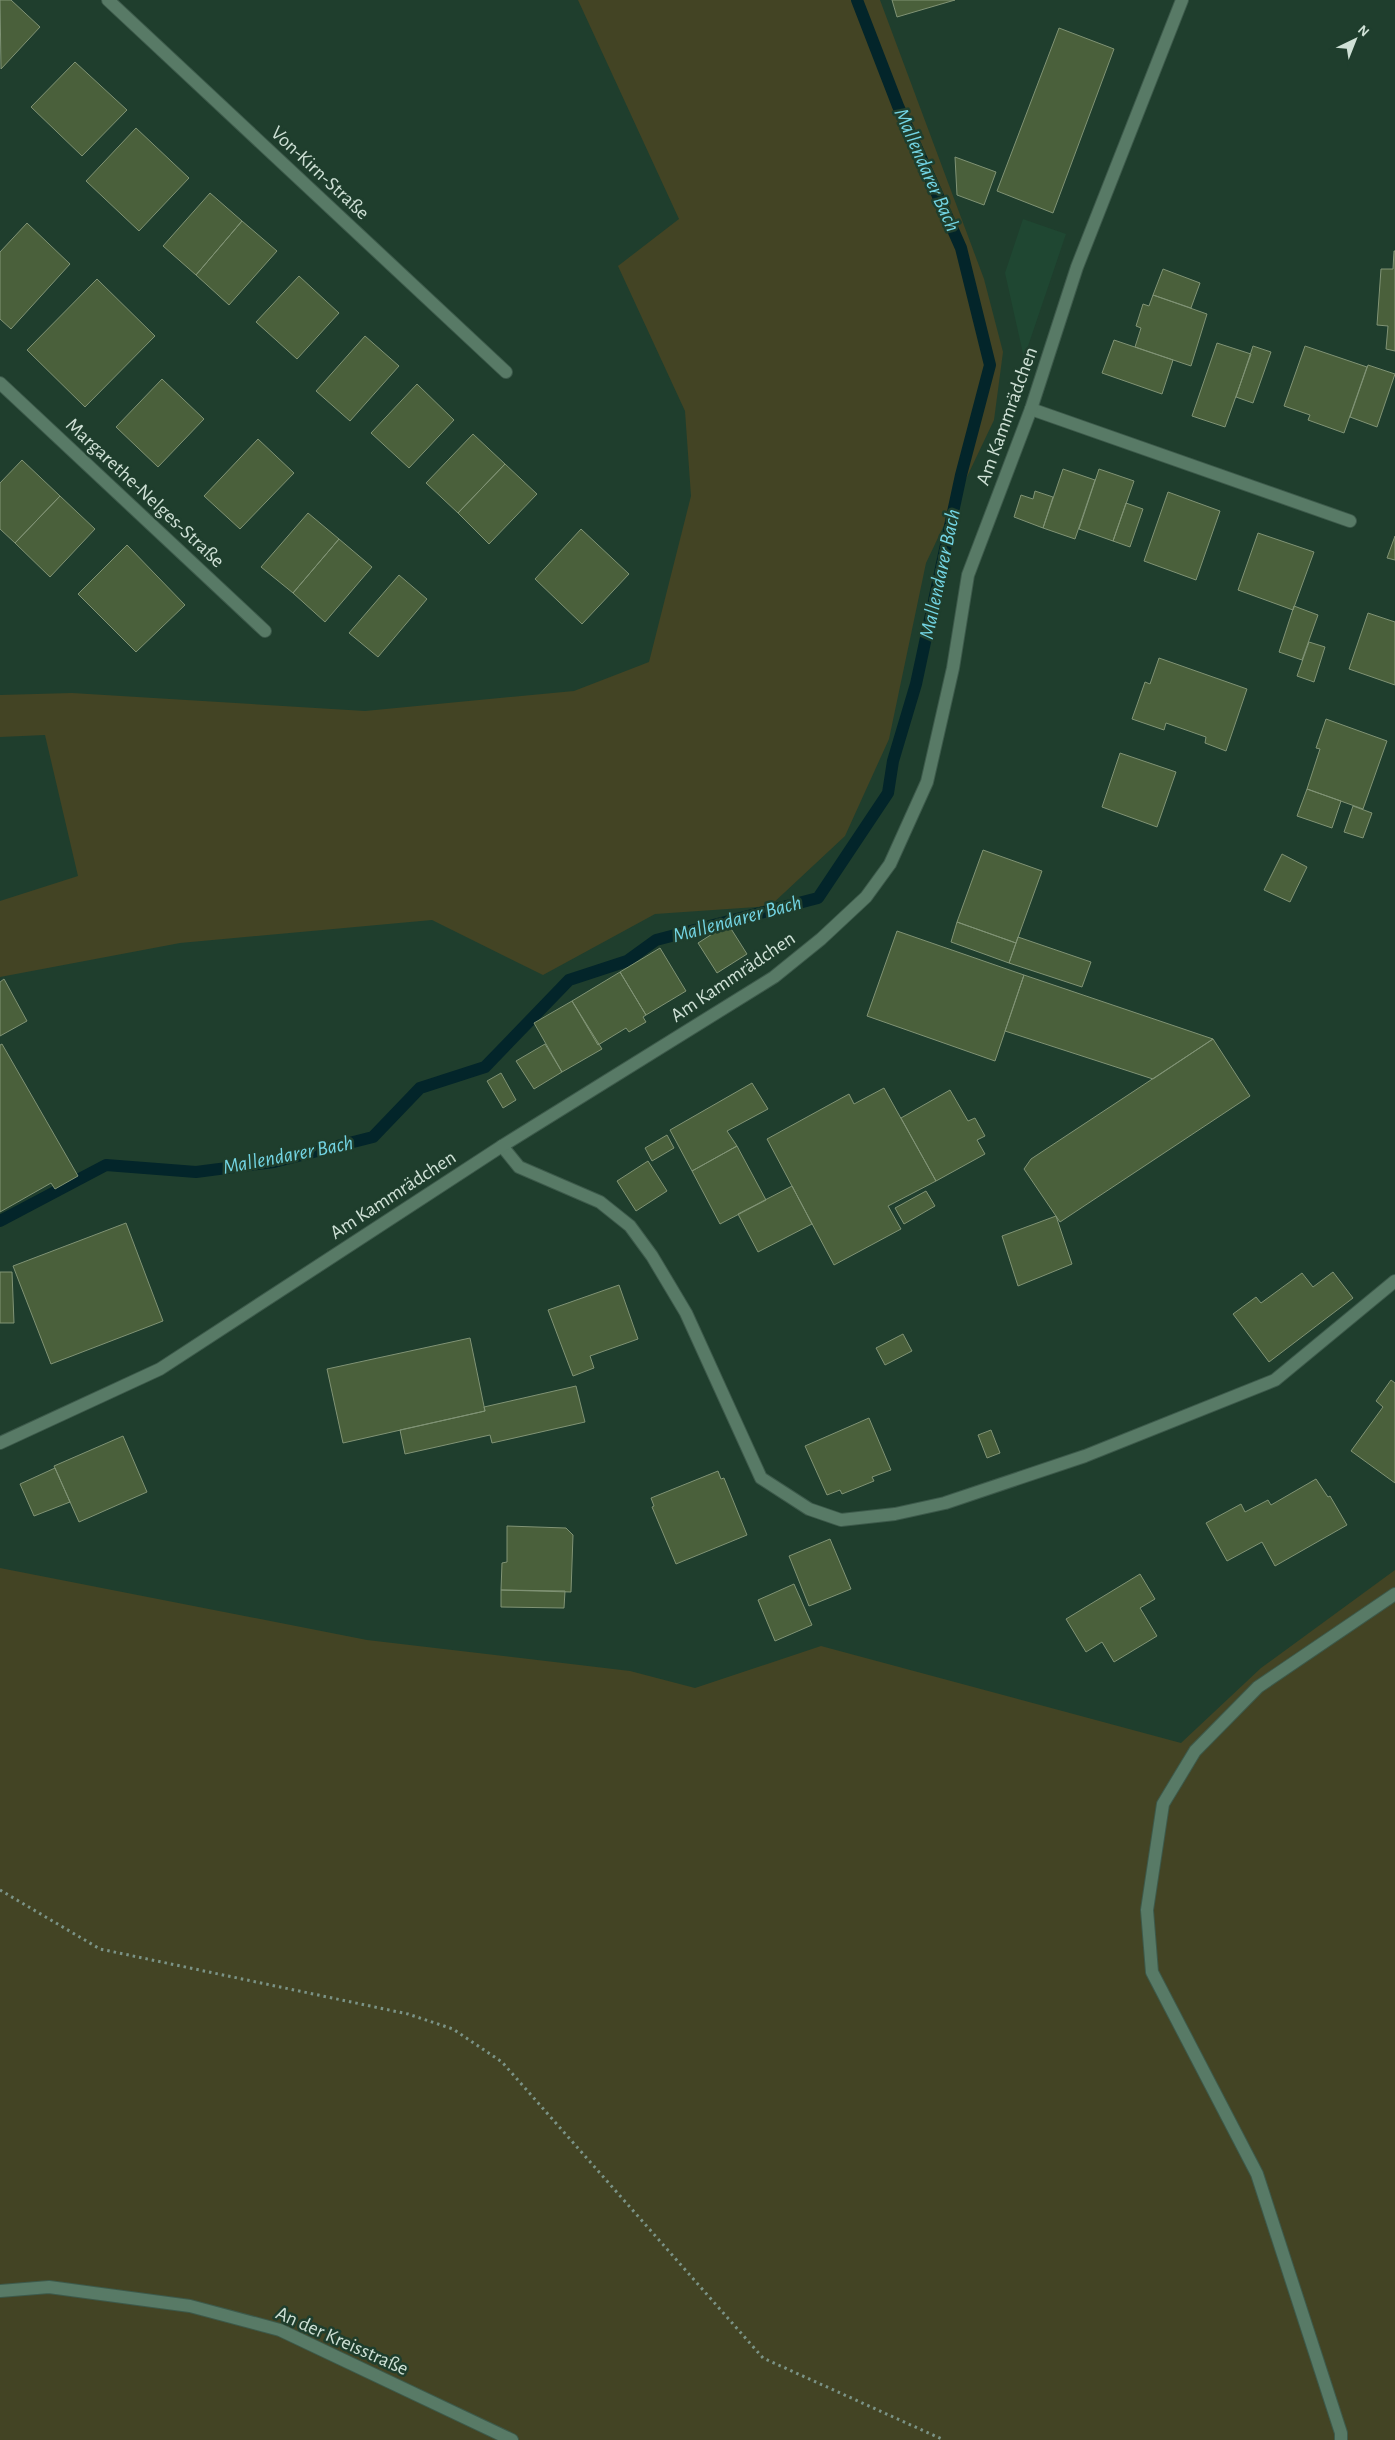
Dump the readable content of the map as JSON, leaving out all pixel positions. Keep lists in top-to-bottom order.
{
  "streets": {
    "street": [
      "Von-Kirn-Straße",
      "Am Kammrädchen",
      "Margarethe-Nelges-Straße",
      "An der Kreisstraße"
    ]
  },
  "water": ["Mallendarer Bach"],
  "north": "top right"
}
